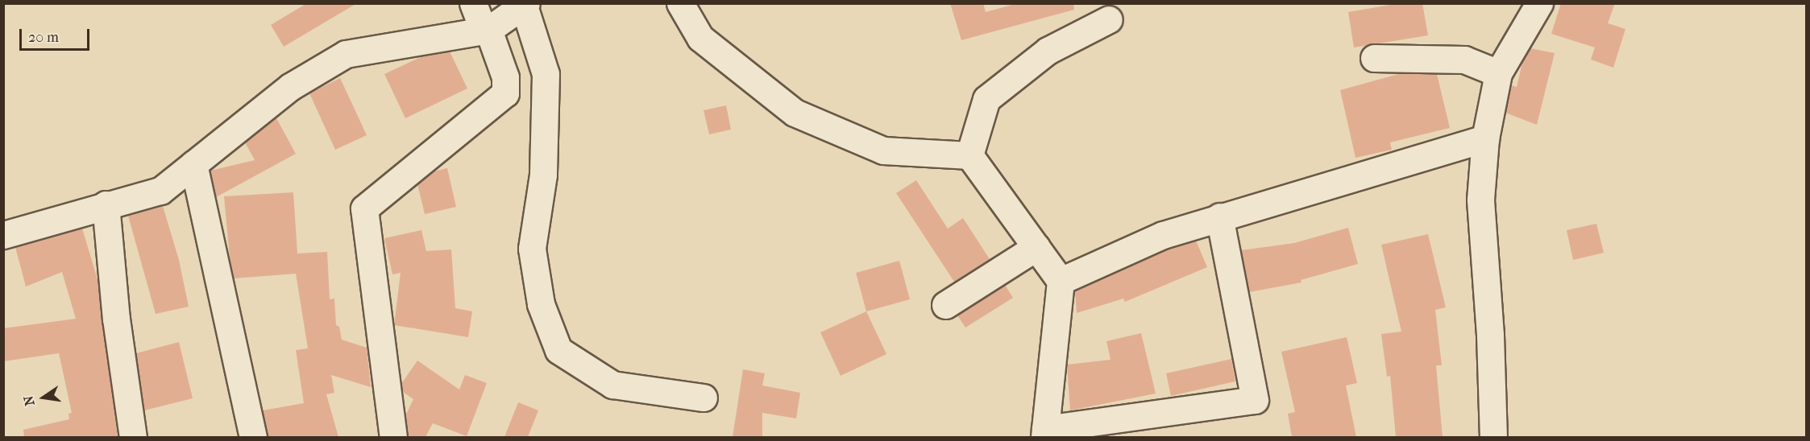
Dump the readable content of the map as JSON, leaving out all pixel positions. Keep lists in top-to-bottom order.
{
  "scale_bar": "20 m",
  "north": "left"
}
